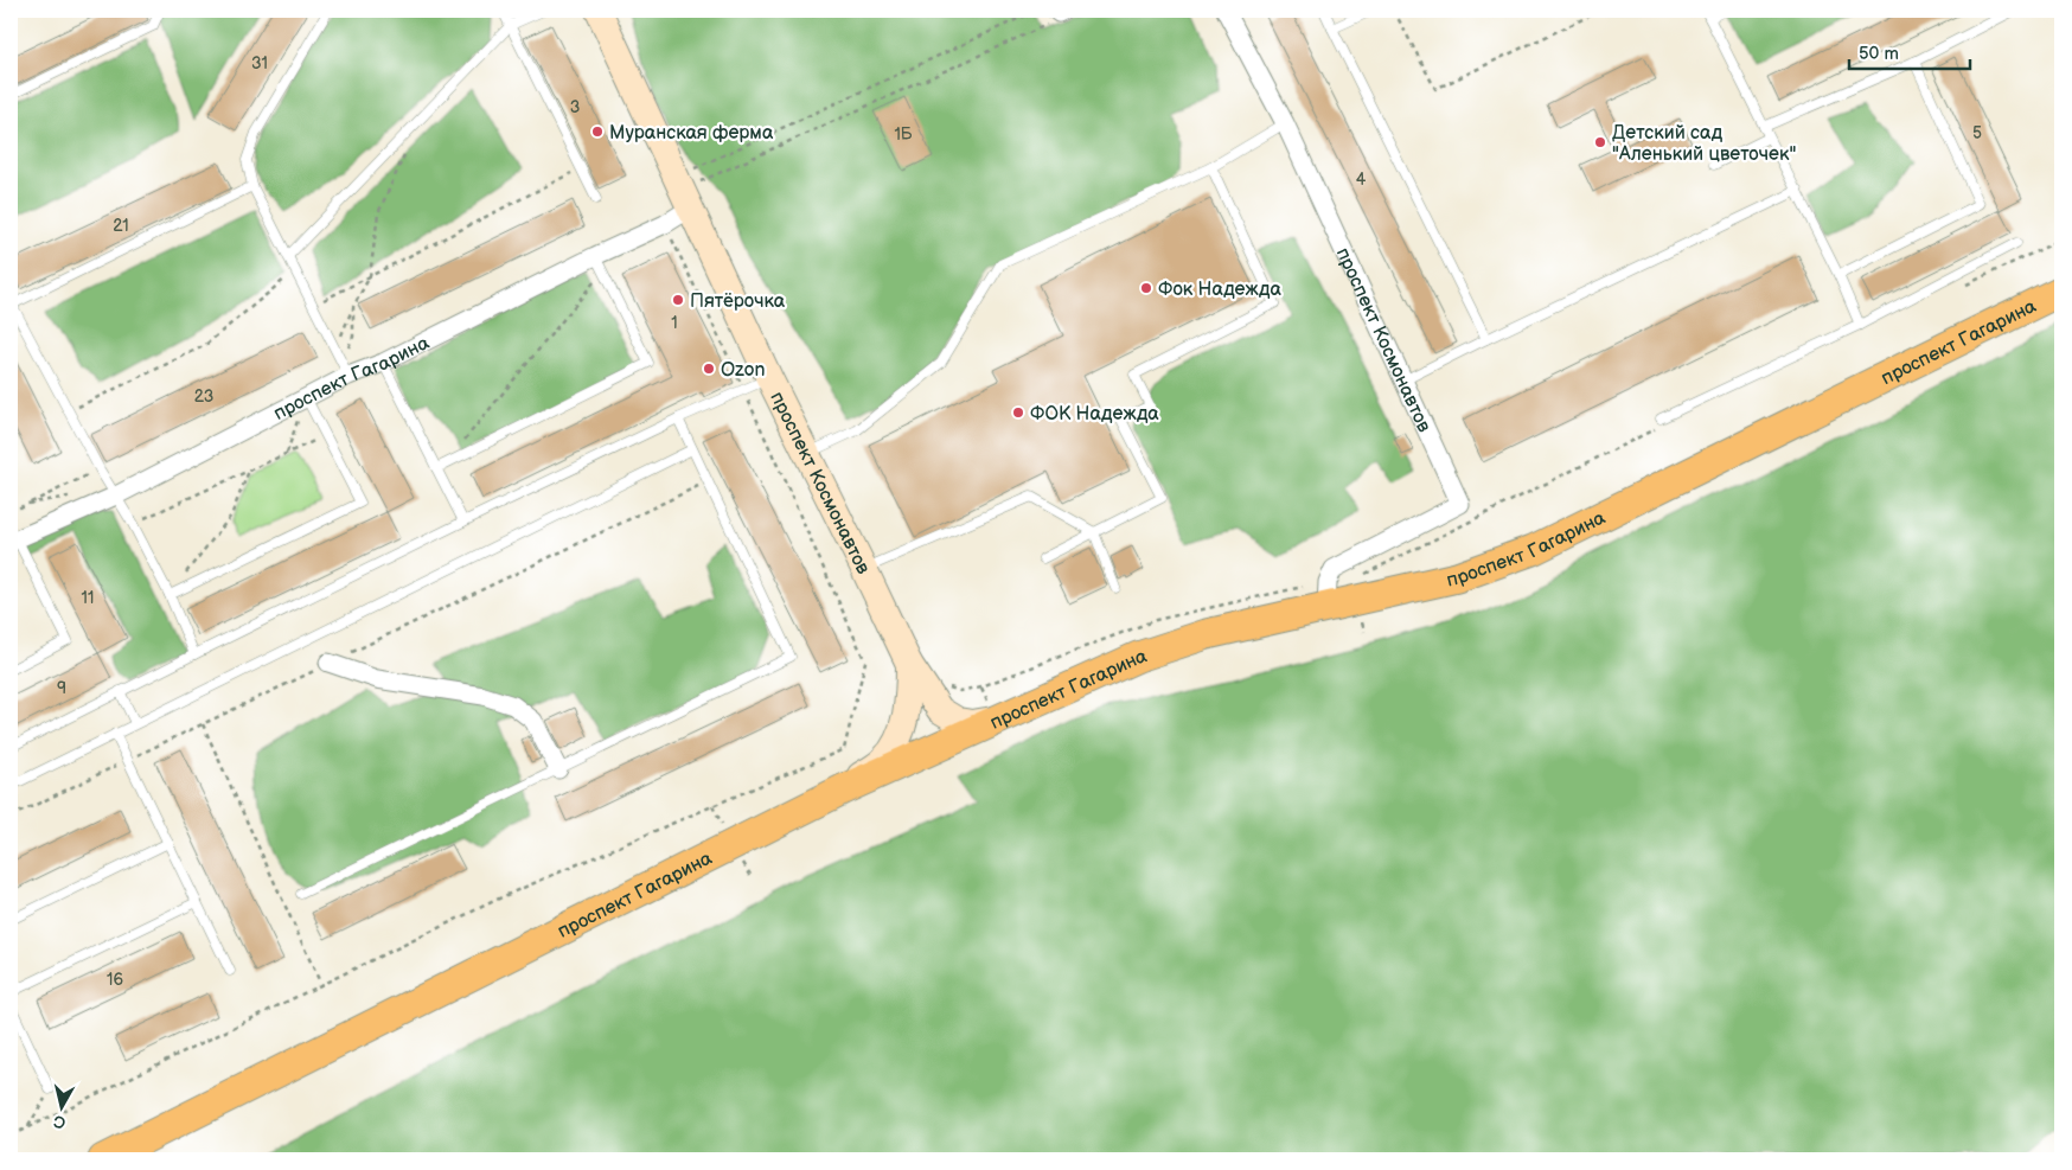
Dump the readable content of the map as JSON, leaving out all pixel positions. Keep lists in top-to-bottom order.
{
  "streets": {
    "main road": ["проспект Космонавтов", "проспект Гагарина"]
  },
  "crossings": [
    ["проспект Космонавтов", "проспект Гагарина"]
  ],
  "places": [
    "Муранская ферма",
    "Детский сад \"Аленький цветочек\"",
    "Фок Надежда",
    "Пятёрочка",
    "Ozon",
    "ФОК Надежда"
  ],
  "house_numbers": [
    "31",
    "3",
    "5",
    "1Б",
    "4",
    "21",
    "1",
    "23",
    "11",
    "9",
    "16"
  ],
  "scale_bar": "50 m",
  "north": "bottom"
}
